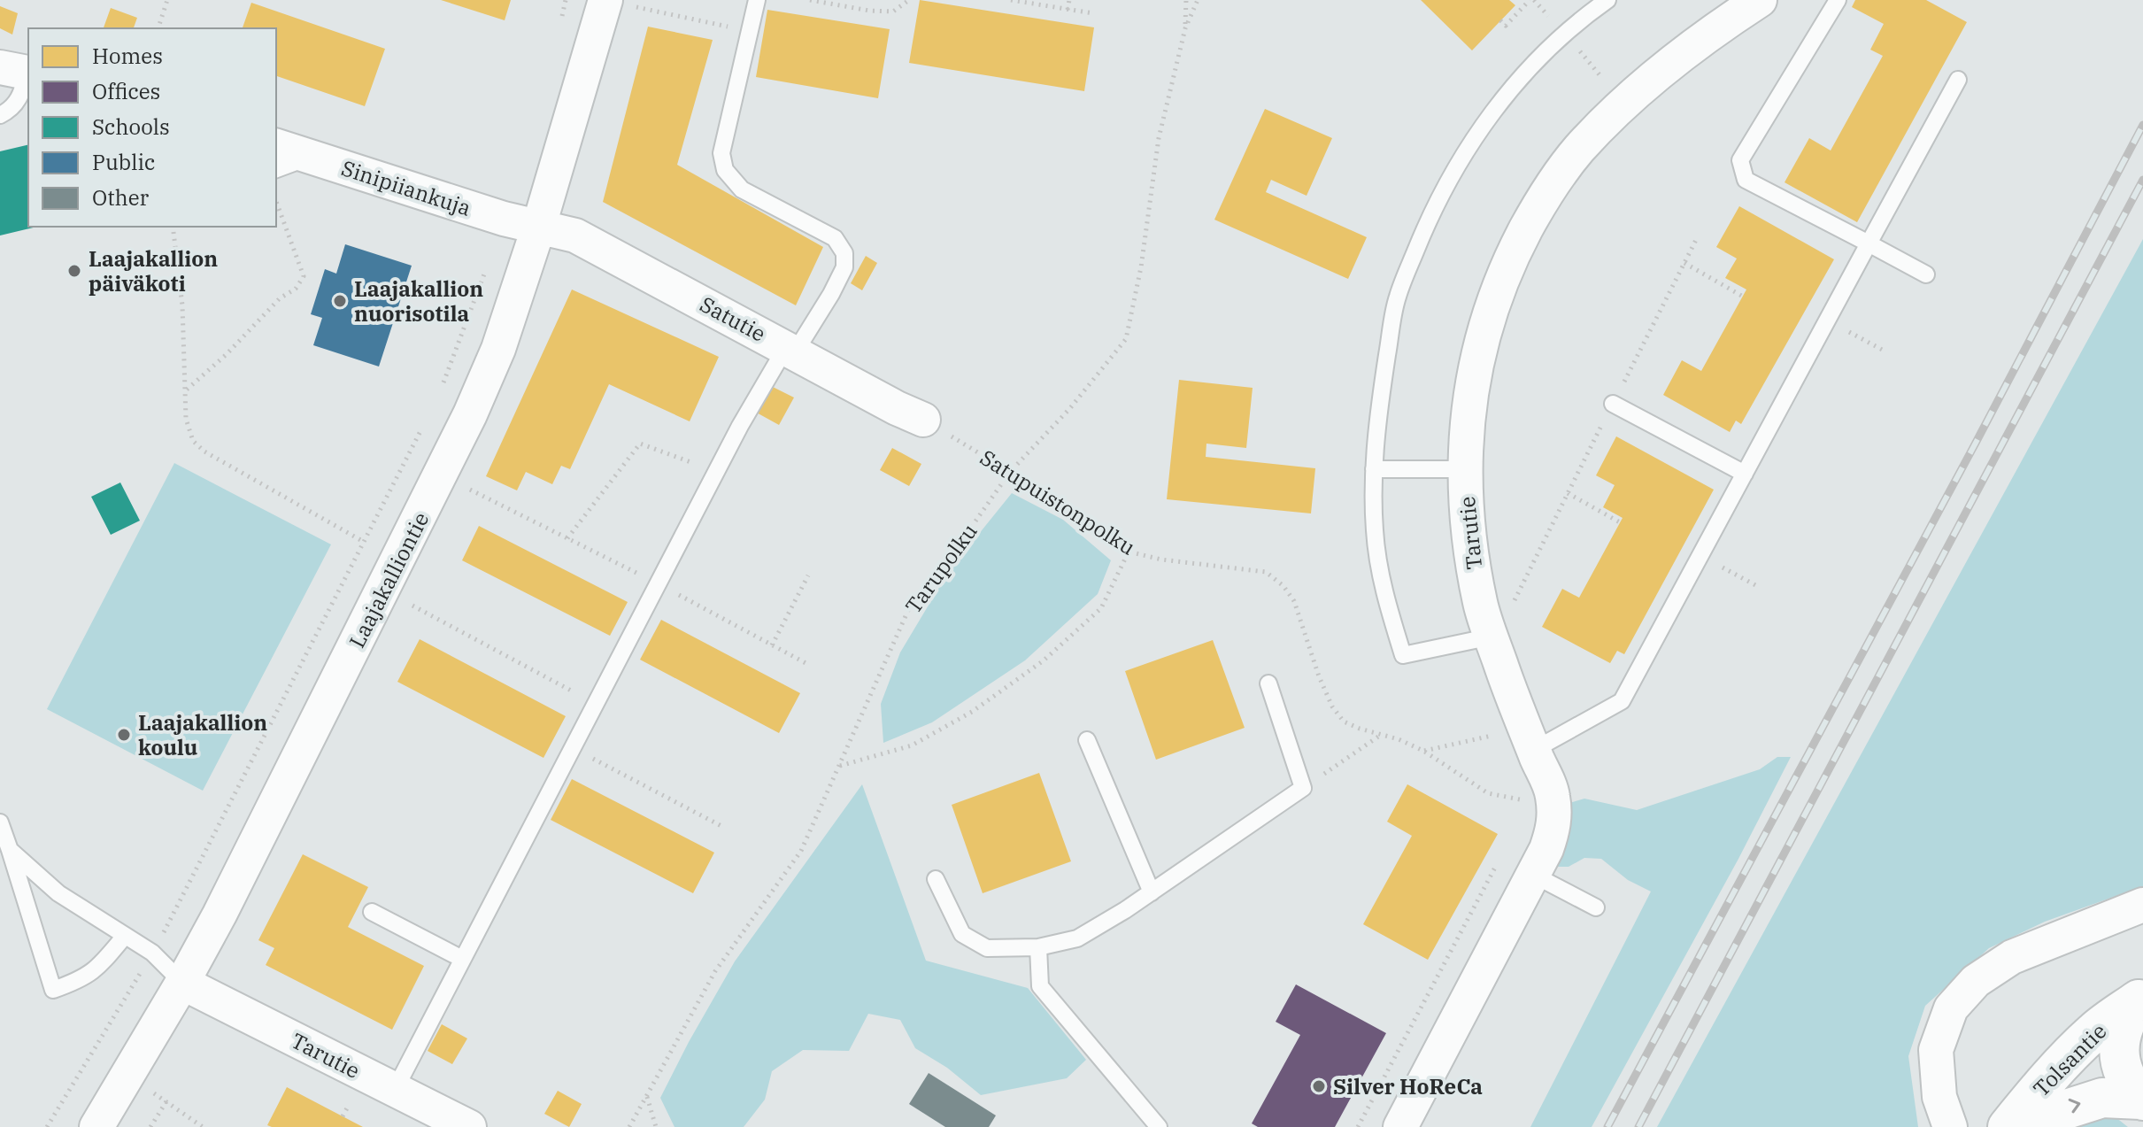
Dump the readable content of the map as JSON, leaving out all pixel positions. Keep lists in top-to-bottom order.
{
  "streets": {
    "street": [
      "Sinipiiankuja",
      "Satutie",
      "Tarutie",
      "Laajakalliontie",
      "Tolsantie"
    ],
    "path": ["Satupuistonpolku", "Tarupolku"]
  },
  "crossings": [
    ["Sinipiiankuja", "Satutie"],
    ["Sinipiiankuja", "Laajakalliontie"],
    ["Satutie", "Satupuistonpolku"],
    ["Satutie", "Laajakalliontie"],
    ["Satupuistonpolku", "Tarutie"],
    ["Satupuistonpolku", "Tarupolku"],
    ["Tarutie", "Laajakalliontie"]
  ],
  "one_way": ["Tolsantie"],
  "places": [
    "Laajakallion päiväkoti",
    "Laajakallion nuorisotila",
    "Laajakallion koulu",
    "Silver HoReCa"
  ],
  "legend": [
    "Homes",
    "Offices",
    "Schools",
    "Public",
    "Other"
  ]
}
